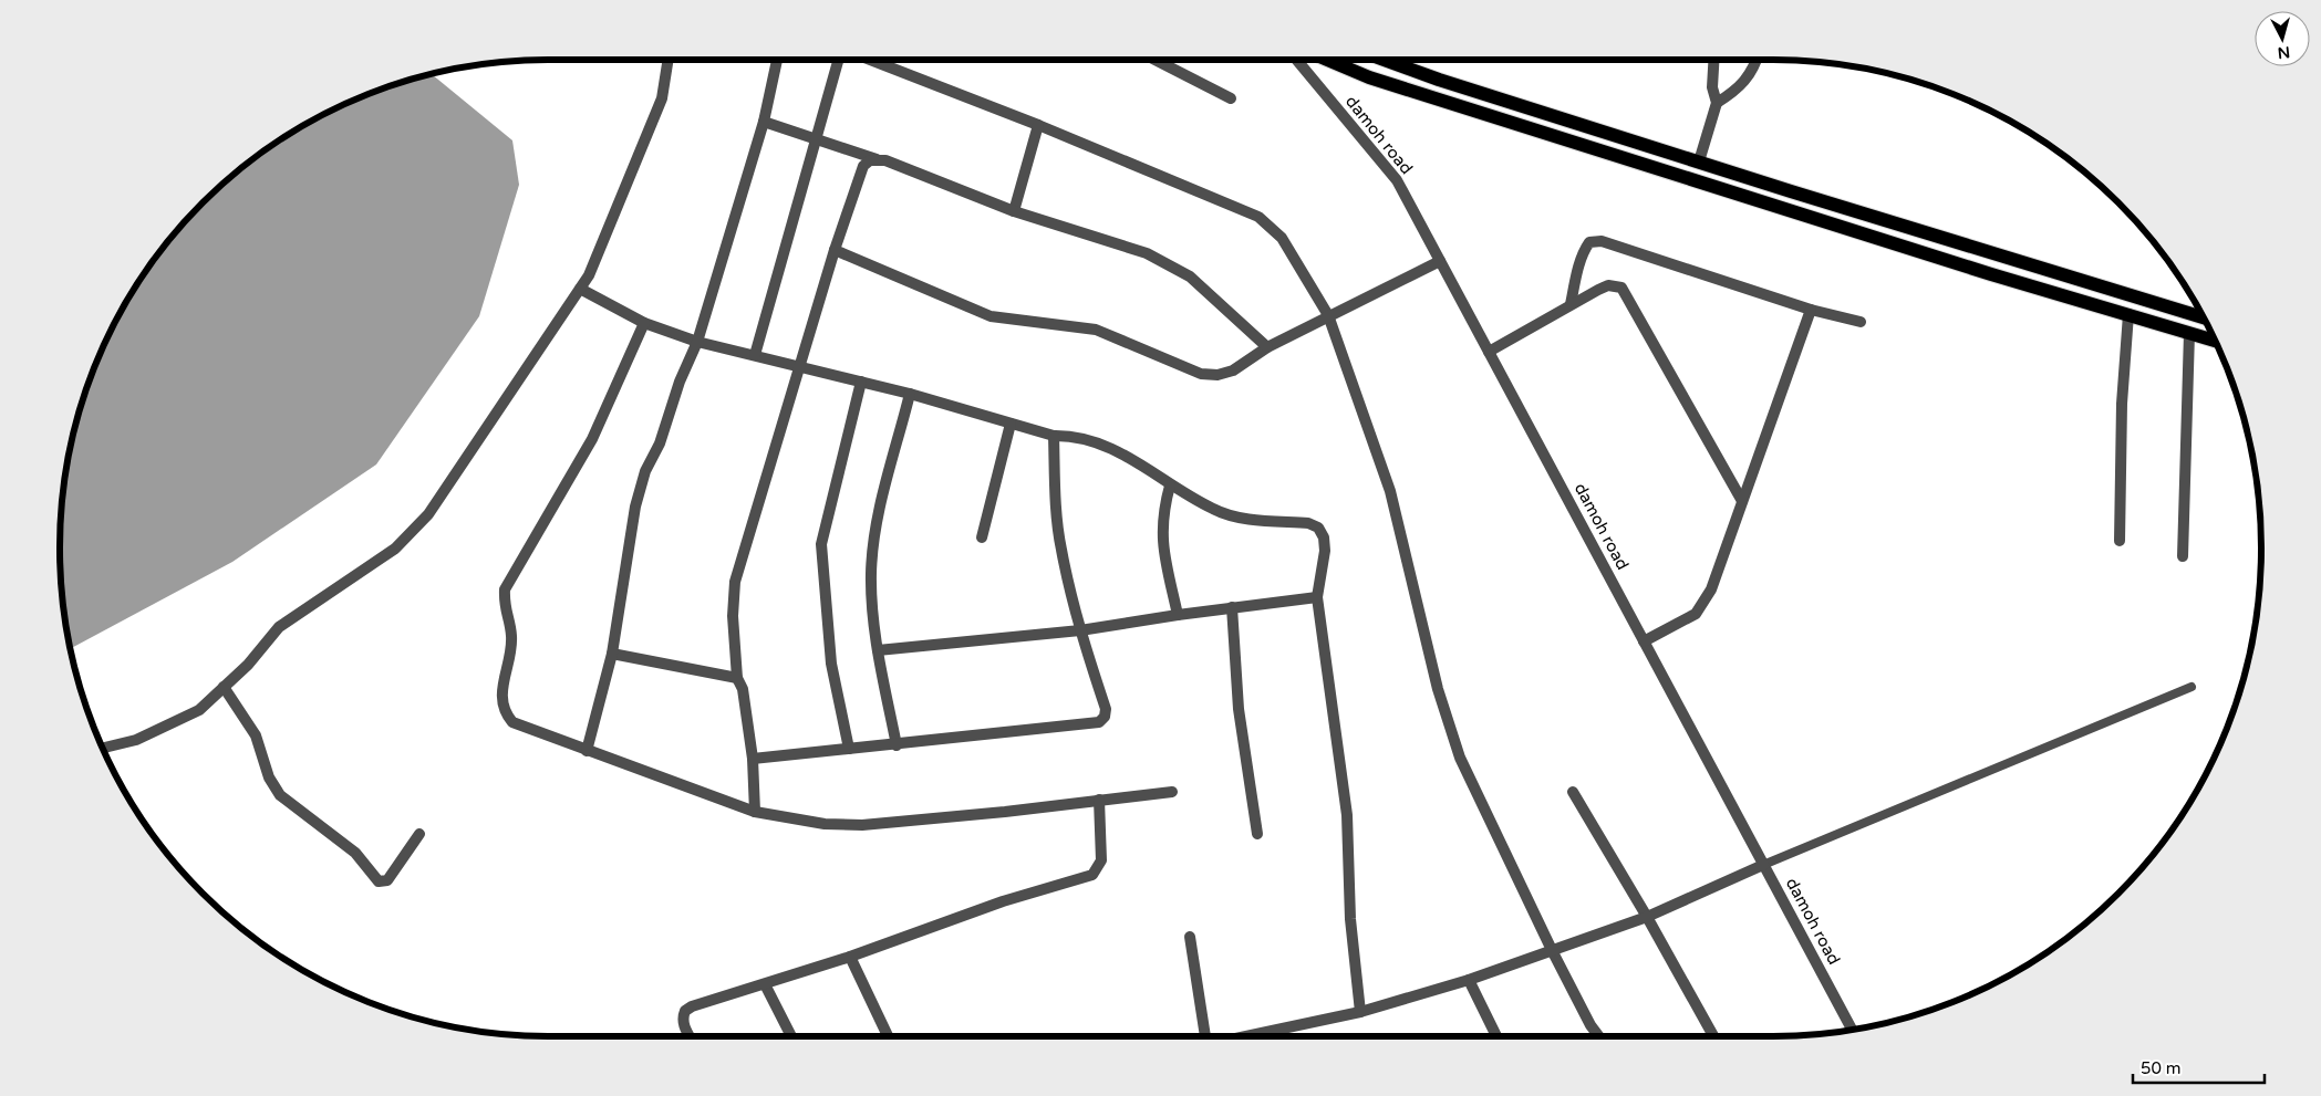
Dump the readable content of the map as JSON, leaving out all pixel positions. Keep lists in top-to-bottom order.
{
  "streets": {
    "street": ["damoh road"]
  },
  "scale_bar": "50 m",
  "north": "bottom"
}
